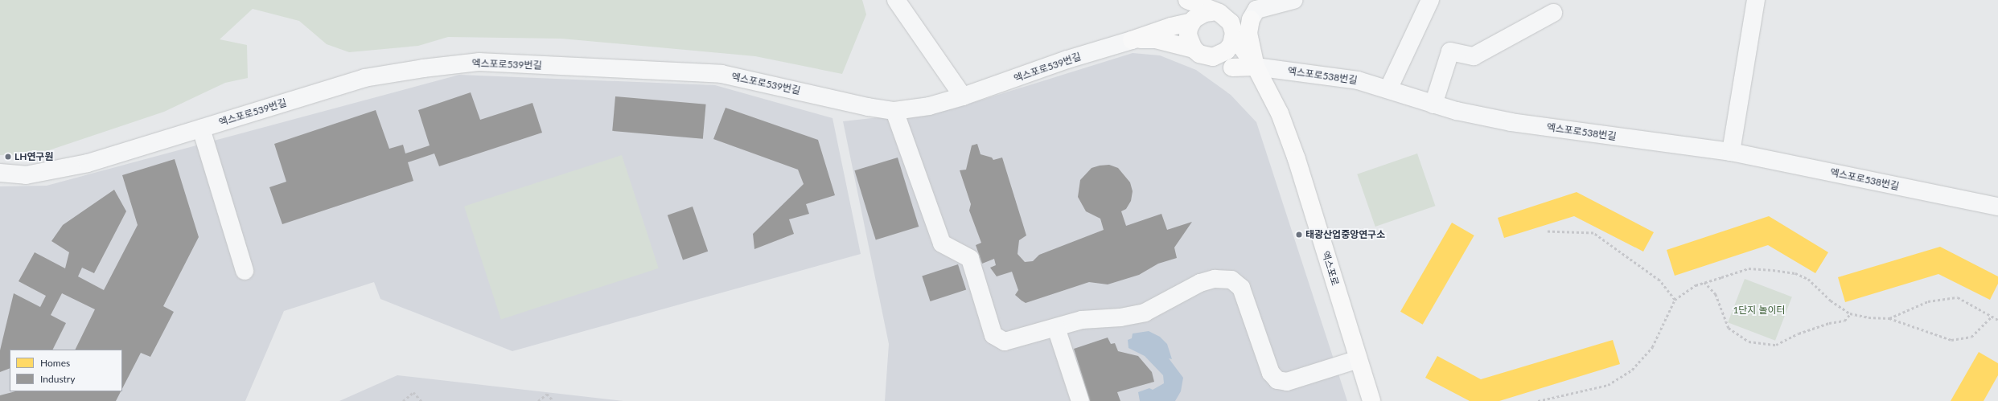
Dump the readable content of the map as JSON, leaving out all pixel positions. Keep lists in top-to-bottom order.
{
  "streets": {
    "main road": ["엑스포로"],
    "street": ["엑스포로539번길", "엑스포로538번길"]
  },
  "crossings": [
    ["엑스포로538번길", "엑스포로"]
  ],
  "parks": ["1단지 놀이터"],
  "places": ["LH연구원", "태광산업중앙연구소"],
  "legend": ["Homes", "Industry"]
}
